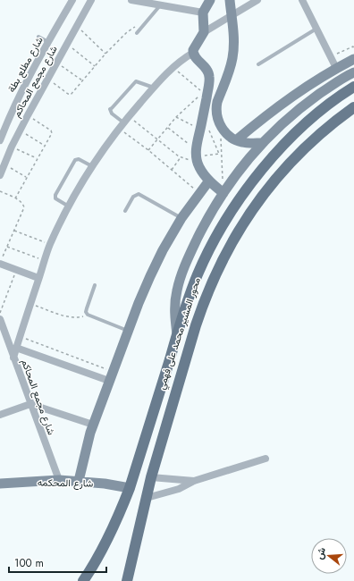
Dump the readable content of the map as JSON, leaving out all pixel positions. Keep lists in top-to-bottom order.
{
  "streets": {
    "main road": ["محور المشير محمد على فهمي"],
    "street": ["شارع مطلع بطة", "شارع مجمع المحاكم", "شارع المحكمه"]
  },
  "crossings": [
    ["شارع مجمع المحاكم", "شارع المحكمه"],
    ["محور المشير محمد على فهمي", "شارع المحكمه"]
  ],
  "scale_bar": "100 m",
  "north": "left"
}
